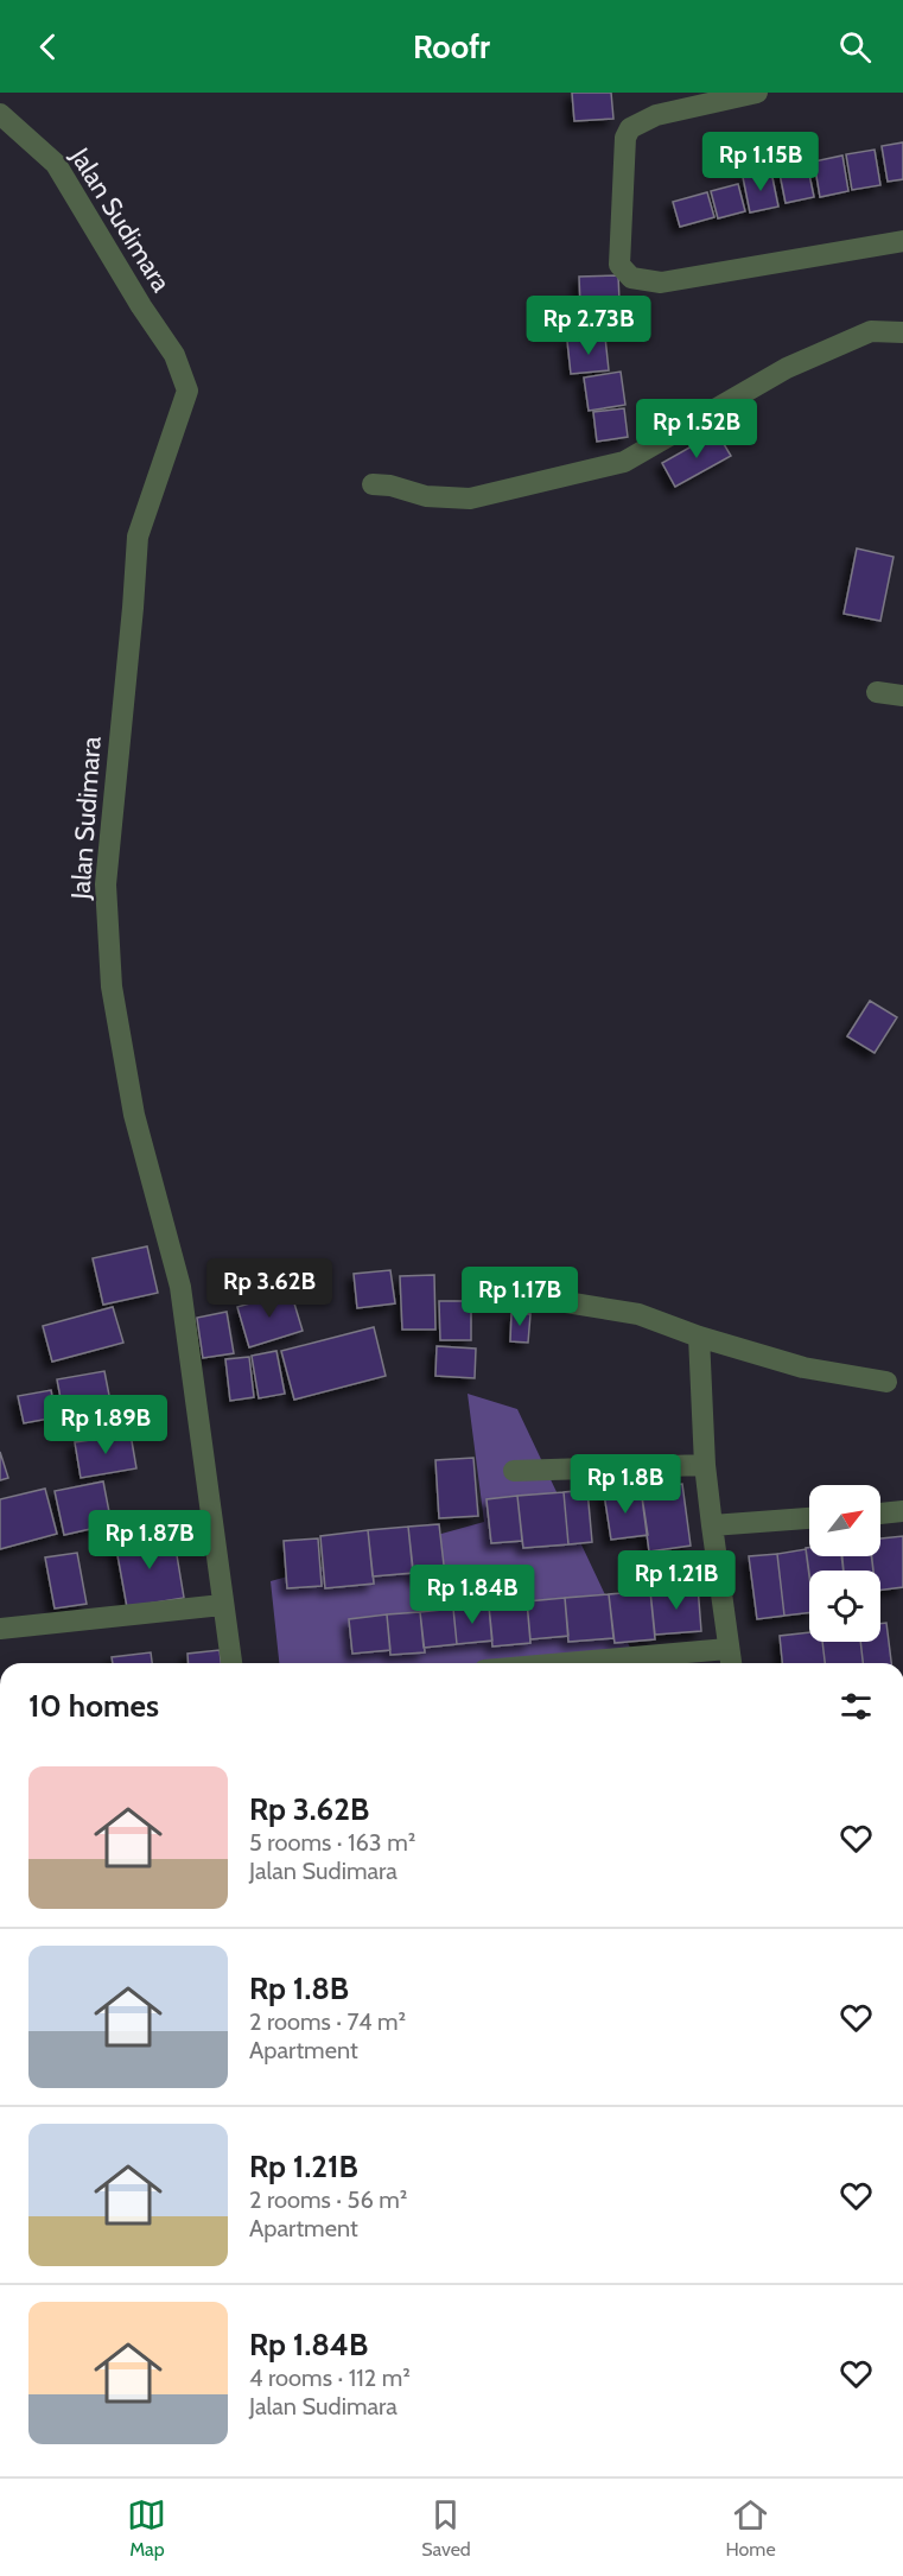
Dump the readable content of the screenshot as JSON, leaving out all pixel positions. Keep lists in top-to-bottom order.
{
  "streets": {
    "street": ["Jalan Sudimara"]
  },
  "north": "top right",
  "page": {
    "header": "Roofr",
    "price": [
      "Rp 1.15B",
      "Rp 2.73B",
      "Rp 1.52B",
      "Rp 3.62B",
      "Rp 1.17B",
      "Rp 1.89B",
      "Rp 1.8B",
      "Rp 1.87B",
      "Rp 1.21B",
      "Rp 1.84B"
    ],
    "heading": "10 homes",
    "list": [
      {
        "name": "Rp 3.62B",
        "note": "5 rooms · 163 m² · Jalan Sudimara"
      },
      {
        "name": "Rp 1.8B",
        "note": "2 rooms · 74 m² · Apartment"
      },
      {
        "name": "Rp 1.21B",
        "note": "2 rooms · 56 m² · Apartment"
      },
      {
        "name": "Rp 1.84B",
        "note": "4 rooms · 112 m² · Jalan Sudimara"
      }
    ],
    "tabs": ["Map", "Saved", "Home"]
  }
}
